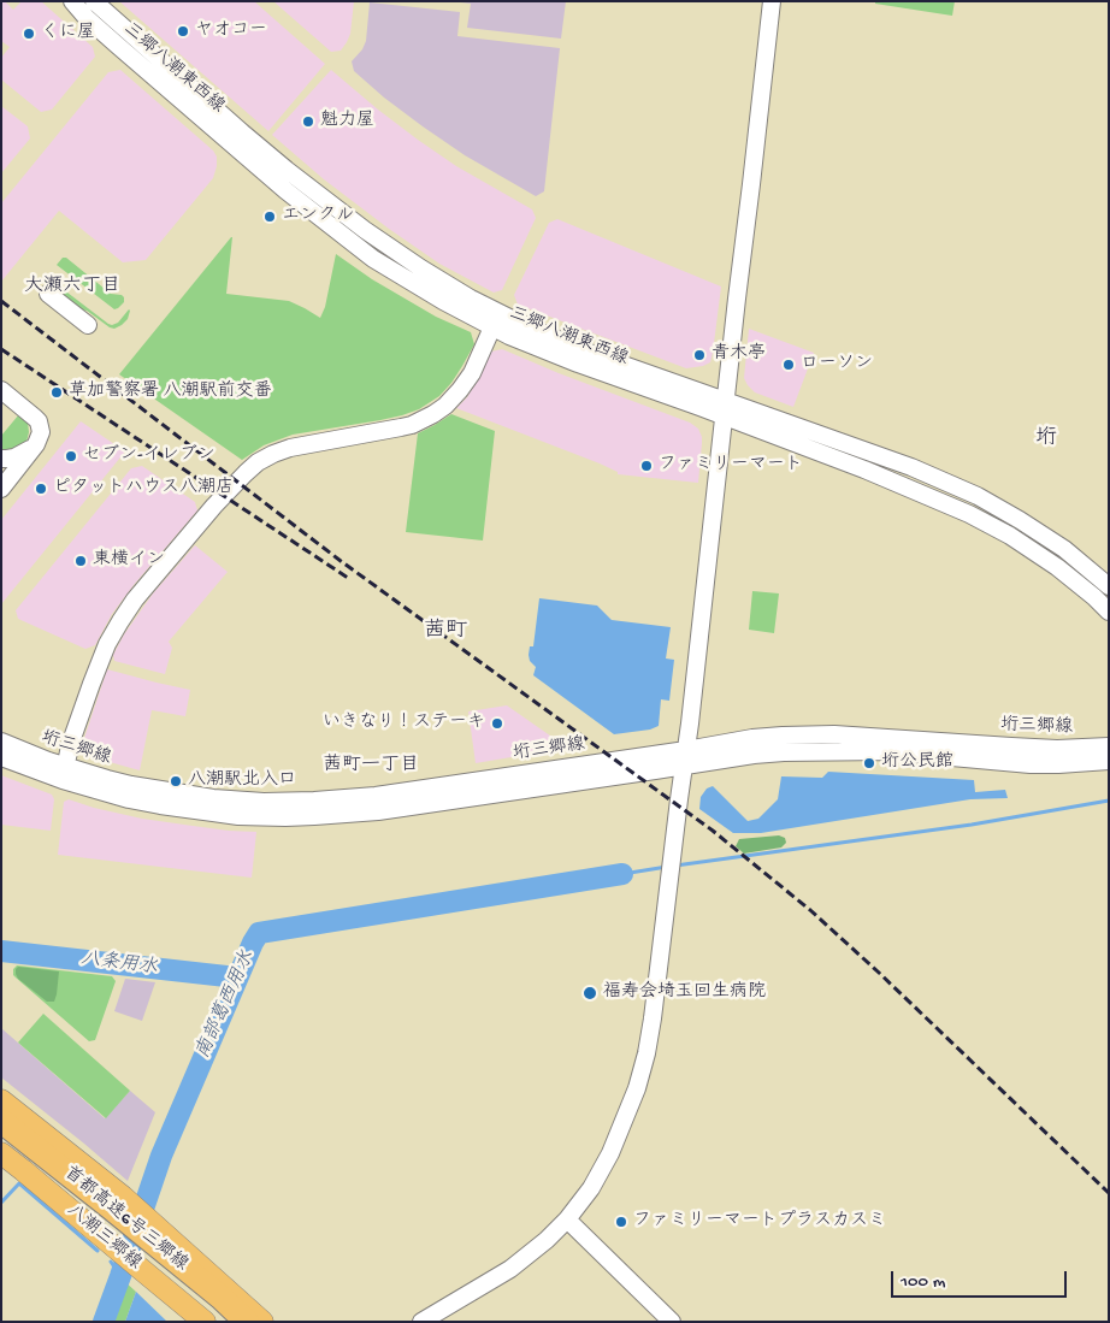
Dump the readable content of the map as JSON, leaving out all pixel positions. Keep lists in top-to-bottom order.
{
  "streets": {
    "highway": ["首都高速6号三郷線"],
    "main road": ["八潮三郷線"],
    "street": ["三郷八潮東西線", "垳三郷線"]
  },
  "districts": [
    "大瀬六丁目",
    "垳",
    "茜町",
    "茜町一丁目"
  ],
  "water": ["八条用水", "南部葛西用水"],
  "places": [
    "ヤオコー",
    "くに屋",
    "魁力屋",
    "エンクル",
    "青木亭",
    "ローソン",
    "草加警察署 八潮駅前交番",
    "セブン-イレブン",
    "ファミリーマート",
    "ピタットハウス八潮店",
    "東横イン",
    "いきなり！ステーキ",
    "垳公民館",
    "八潮駅北入口",
    "福寿会埼玉回生病院",
    "ファミリーマートプラスカスミ"
  ],
  "scale_bar": "100 m"
}
